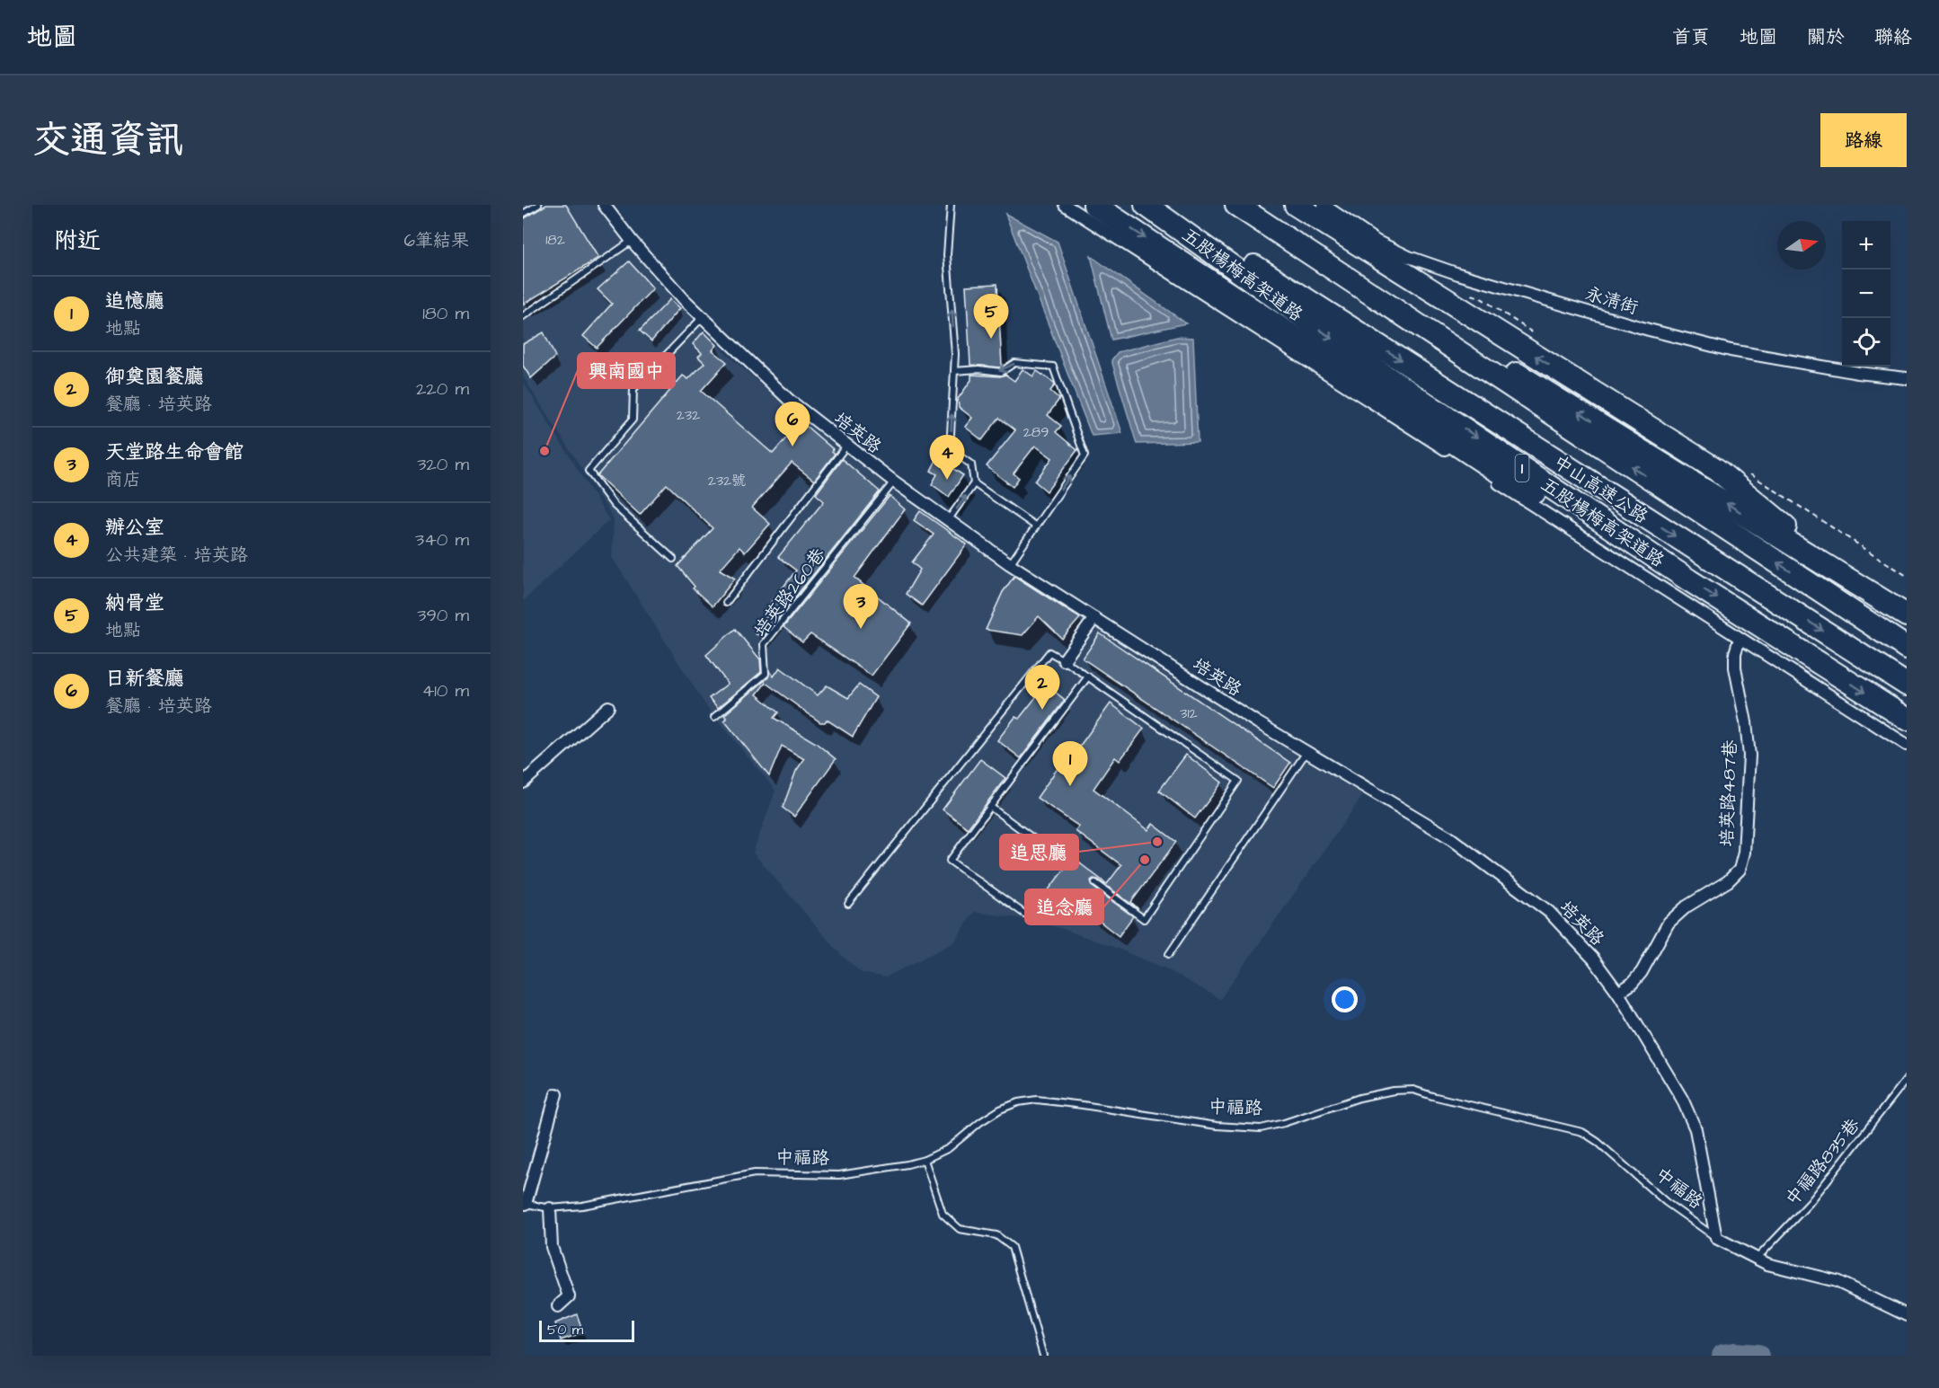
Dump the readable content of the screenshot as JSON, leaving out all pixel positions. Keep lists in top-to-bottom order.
{
  "streets": {
    "highway": ["五股楊梅高架道路", "1", "中山高速公路"],
    "street": [
      "永清街",
      "培英路",
      "培英路487巷",
      "中福路"
    ],
    "lane": ["培英路260巷", "中福路835巷"]
  },
  "crossings": [
    ["培英路", "培英路260巷"],
    ["培英路", "培英路487巷"],
    ["培英路", "中福路"],
    ["中福路", "中福路835巷"]
  ],
  "places": ["興南國中", "追思廳", "追念廳"],
  "house_numbers": [
    "182",
    "232",
    "289",
    "232號",
    "312"
  ],
  "scale_bar": "50 m",
  "north": "right",
  "page": {
    "header": "地圖",
    "nav": [
      "首頁",
      "地圖",
      "關於",
      "聯絡"
    ],
    "title": "交通資訊",
    "buttons": "路線",
    "heading": ["附近", "6筆結果"],
    "map_buttons": ["+", "−"],
    "list": [
      {
        "mark": "1",
        "name": "追憶廳",
        "note": "地點",
        "value": "180 m"
      },
      {
        "mark": "2",
        "name": "御奠園餐廳",
        "note": "餐廳 · 培英路",
        "value": "220 m"
      },
      {
        "mark": "3",
        "name": "天堂路生命會館",
        "note": "商店",
        "value": "320 m"
      },
      {
        "mark": "4",
        "name": "辦公室",
        "note": "公共建築 · 培英路",
        "value": "340 m"
      },
      {
        "mark": "5",
        "name": "納骨堂",
        "note": "地點",
        "value": "390 m"
      },
      {
        "mark": "6",
        "name": "日新餐廳",
        "note": "餐廳 · 培英路",
        "value": "410 m"
      }
    ],
    "pins": [
      "5",
      "6",
      "4",
      "3",
      "2",
      "1"
    ],
    "scale": "50 m"
  }
}
